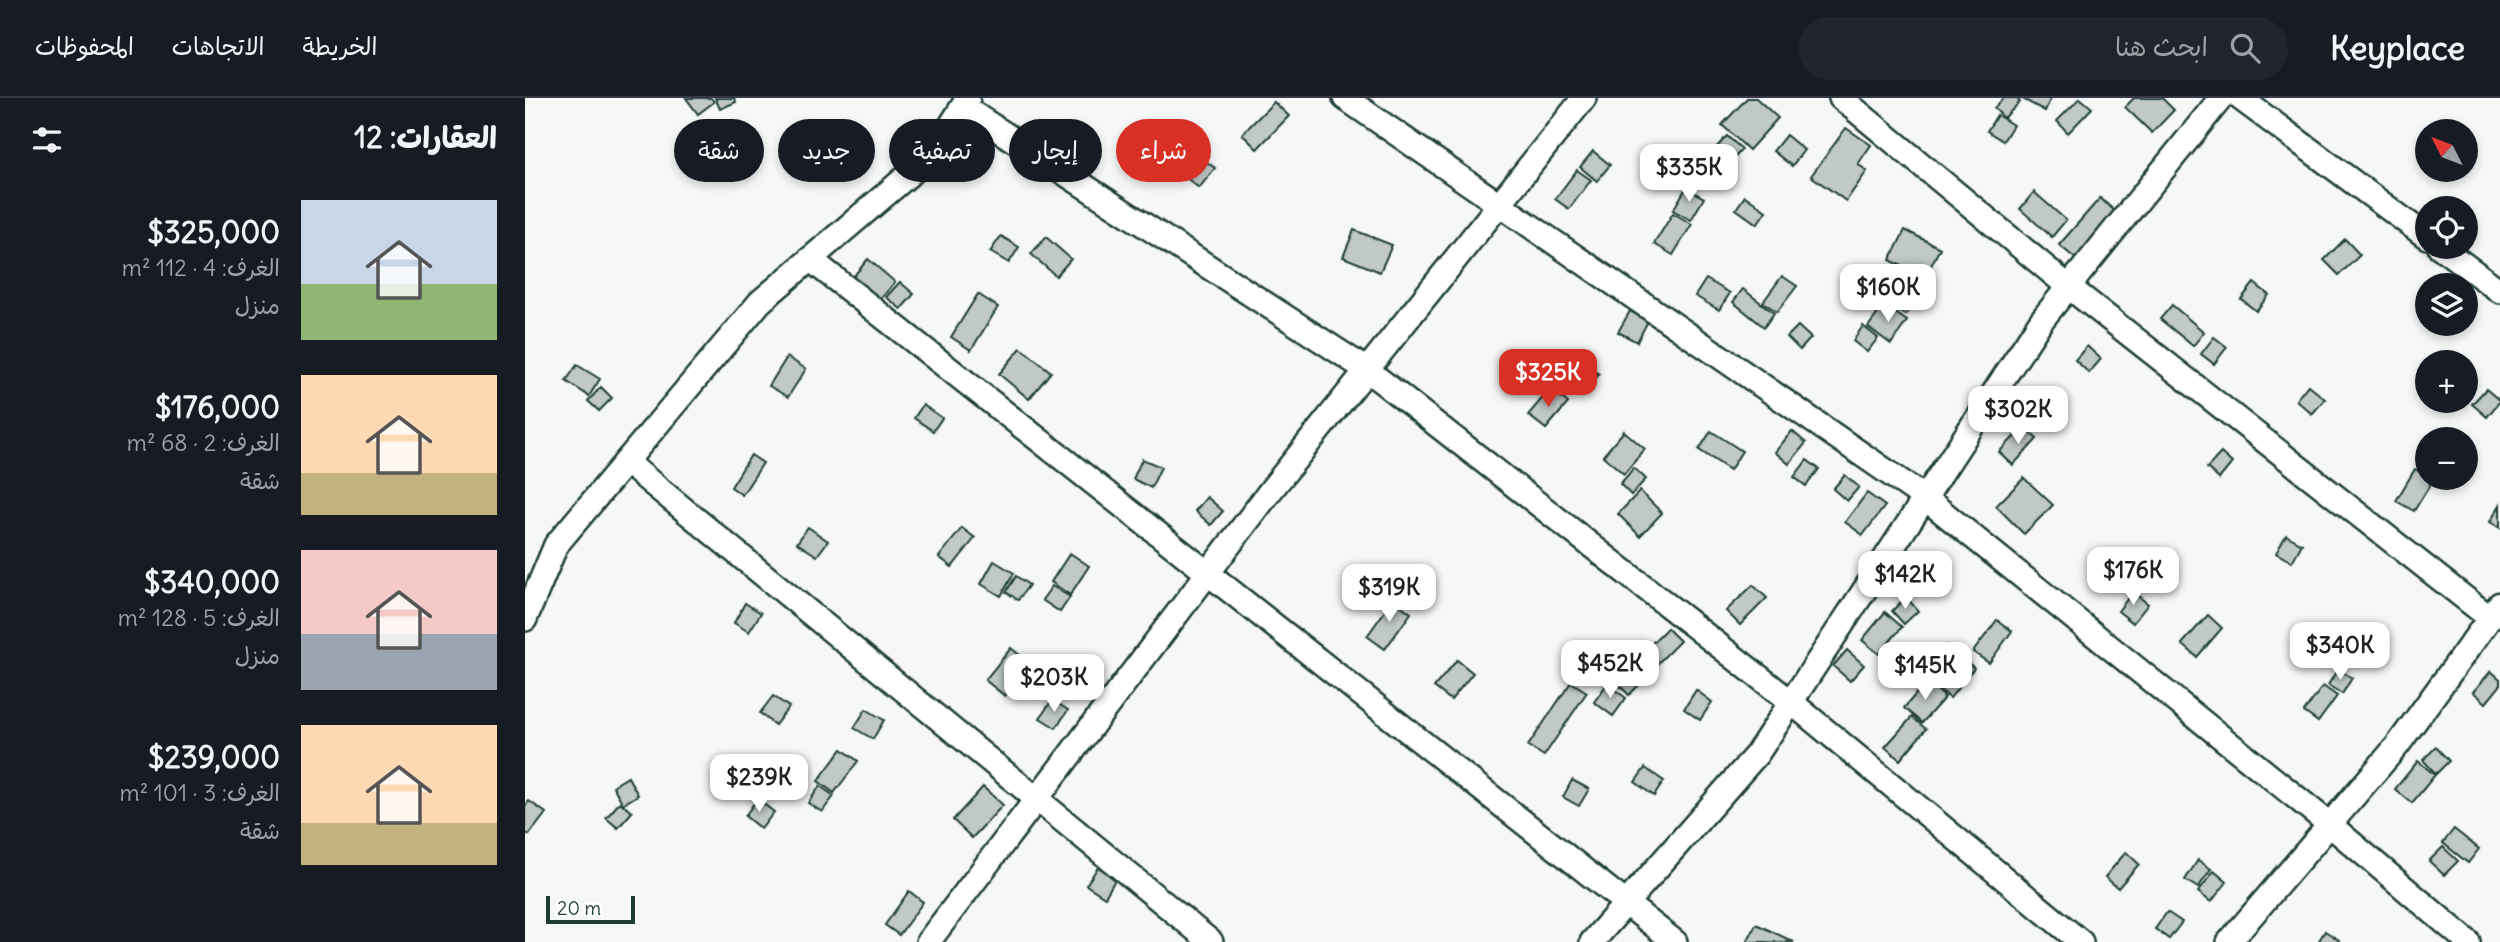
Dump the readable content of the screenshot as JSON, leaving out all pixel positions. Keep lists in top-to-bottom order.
{
  "scale_bar": "20 m",
  "north": "top left",
  "page": {
    "header": "Keyplace",
    "search": "ابحث هنا",
    "nav": ["الخريطة", "الاتجاهات", "المحفوظات"],
    "heading": "العقارات: 12",
    "map_buttons": ["+", "−"],
    "chip": [
      "شراء",
      "إيجار",
      "تصفية",
      "جديد",
      "شقة"
    ],
    "price": [
      "$335K",
      "$160K",
      "$325K",
      "$302K",
      "$176K",
      "$142K",
      "$319K",
      "$340K",
      "$452K",
      "$145K",
      "$203K",
      "$239K"
    ],
    "list": [
      {
        "name": "$325,000",
        "note": "الغرف: 4 · 112 m² · منزل"
      },
      {
        "name": "$176,000",
        "note": "الغرف: 2 · 68 m² · شقة"
      },
      {
        "name": "$340,000",
        "note": "الغرف: 5 · 128 m² · منزل"
      },
      {
        "name": "$239,000",
        "note": "الغرف: 3 · 101 m² · شقة"
      }
    ],
    "scale": "20 m"
  }
}
